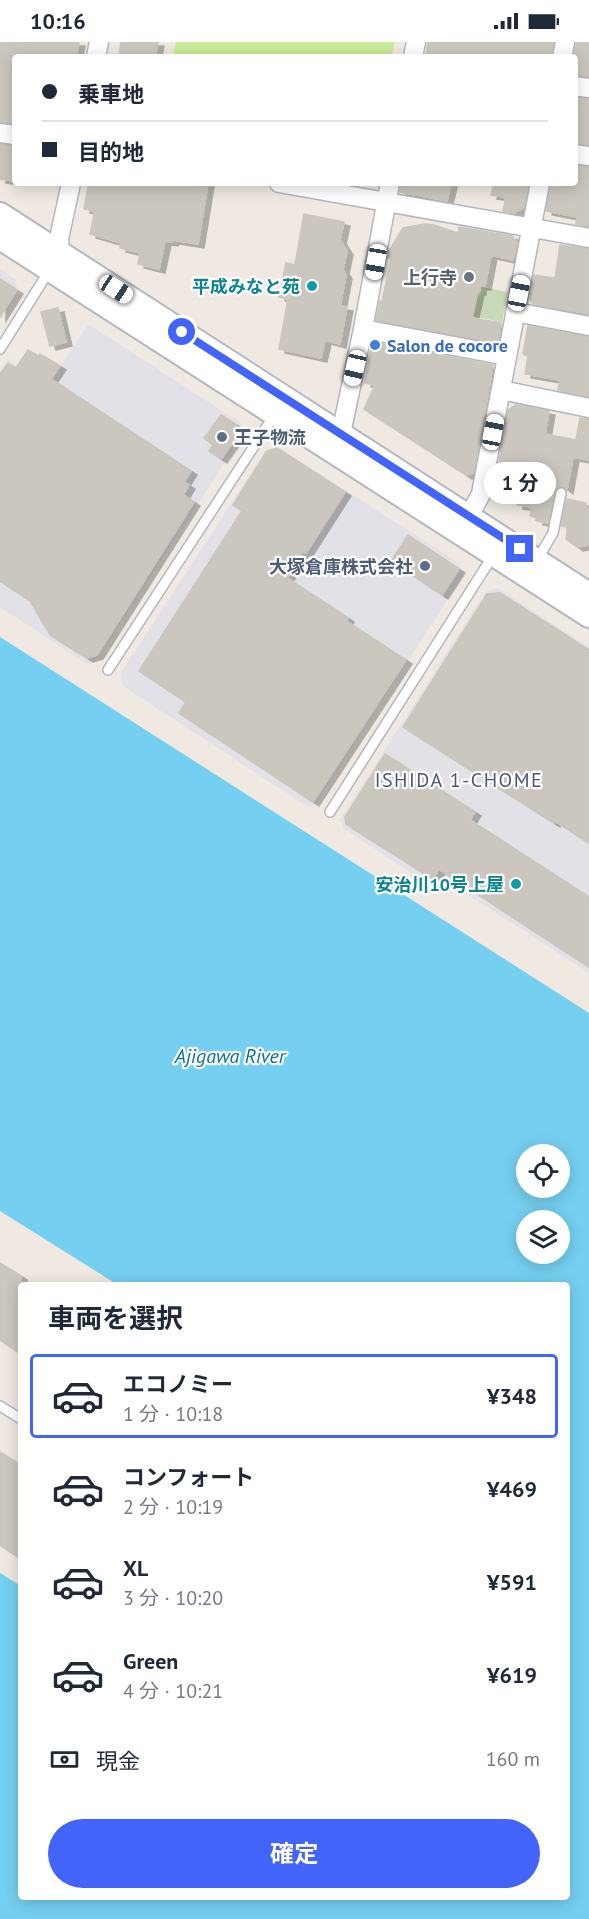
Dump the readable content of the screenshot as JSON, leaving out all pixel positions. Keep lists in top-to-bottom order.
{
  "districts": ["ISHIDA 1-CHOME"],
  "water": ["Ajigawa River"],
  "places": [
    "上行寺",
    "平成みなと苑",
    "Salon de cocore",
    "王子物流",
    "大塚倉庫株式会社",
    "安治川10号上屋"
  ],
  "page": {
    "status": "10:16",
    "banner": ["乗車地", "目的地"],
    "bubble": "1 分",
    "heading": "車両を選択",
    "list": [
      {
        "name": "エコノミー",
        "note": "1 分 · 10:18",
        "value": "¥348"
      },
      {
        "name": "コンフォート",
        "note": "2 分 · 10:19",
        "value": "¥469"
      },
      {
        "name": "XL",
        "note": "3 分 · 10:20",
        "value": "¥591"
      },
      {
        "name": "Green",
        "note": "4 分 · 10:21",
        "value": "¥619"
      }
    ],
    "pay": ["現金", "160 m"],
    "buttons": "確定"
  }
}
